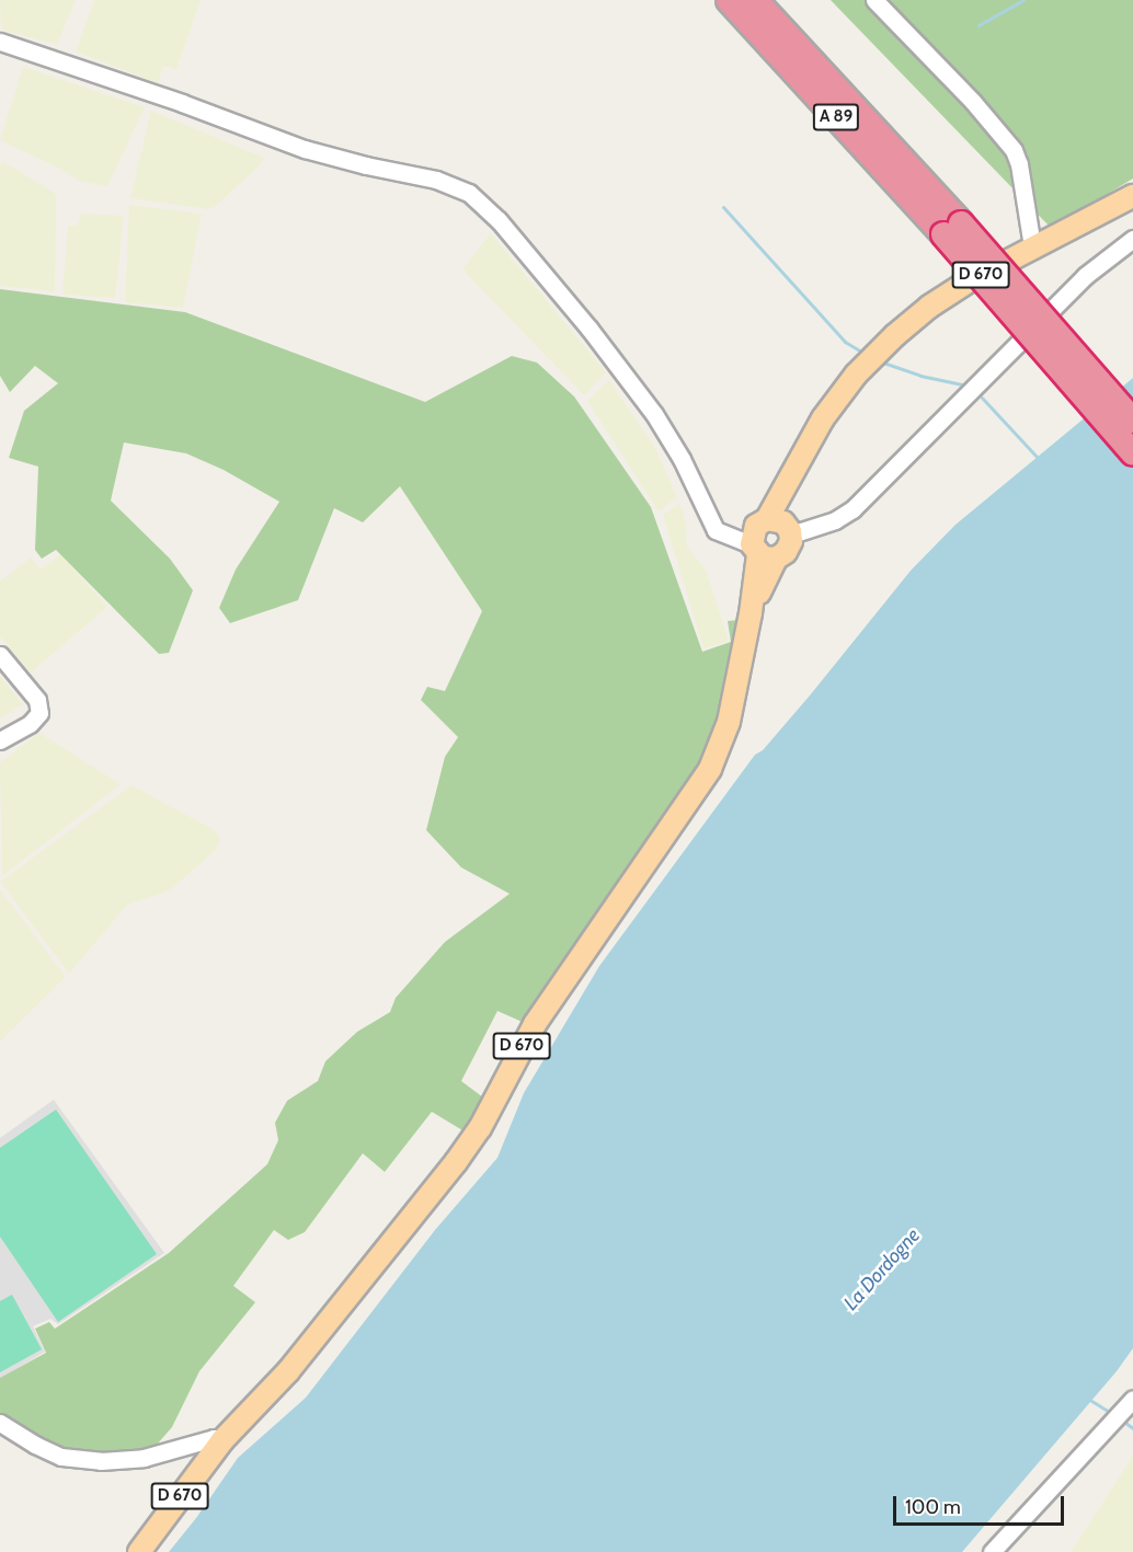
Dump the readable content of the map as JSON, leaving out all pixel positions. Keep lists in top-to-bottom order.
{
  "streets": {
    "highway": ["A 89"],
    "main road": ["D 670"]
  },
  "water": ["La Dordogne"],
  "scale_bar": "100 m"
}
